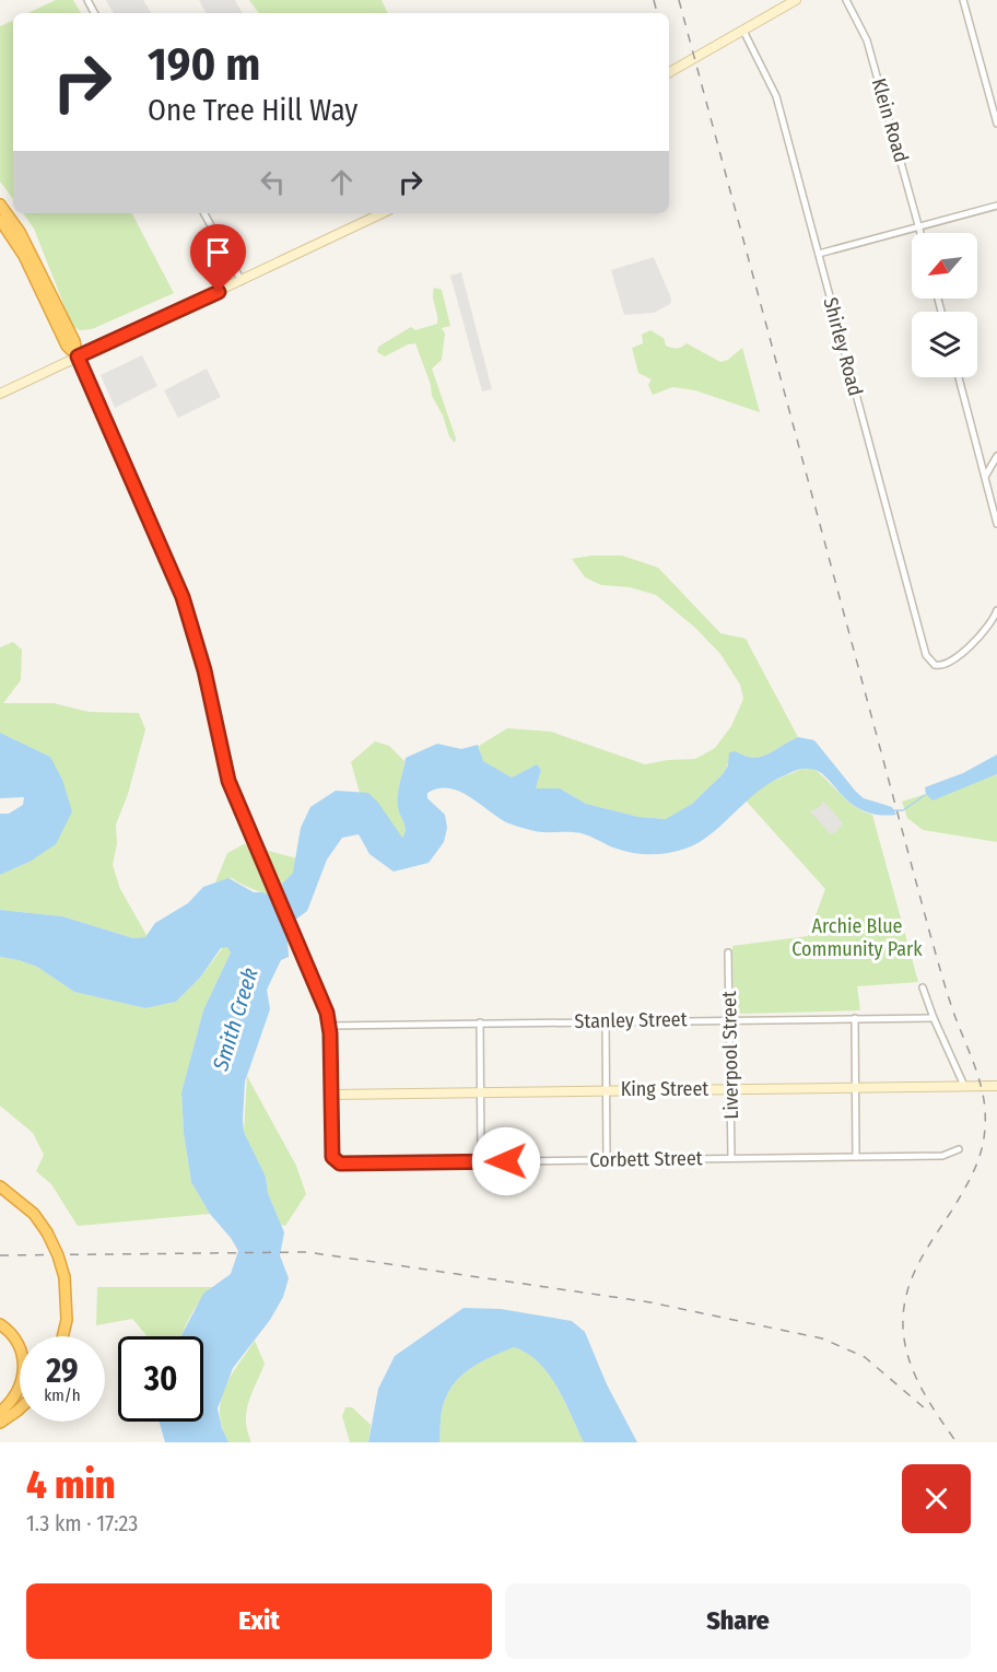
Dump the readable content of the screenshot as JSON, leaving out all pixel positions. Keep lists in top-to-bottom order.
{
  "streets": {
    "street": [
      "Klein Road",
      "Shirley Road",
      "Stanley Street",
      "Liverpool Street",
      "King Street",
      "Corbett Street"
    ]
  },
  "crossings": [
    ["Stanley Street", "Liverpool Street"],
    ["Liverpool Street", "King Street"],
    ["Liverpool Street", "Corbett Street"],
    ["King Street", "Corbett Street"]
  ],
  "water": ["Smith Creek"],
  "parks": ["Archie Blue Community Park"],
  "north": "bottom left",
  "page": {
    "turn": ["190 m", "One Tree Hill Way"],
    "speed": "29 km/h",
    "limit": "30",
    "heading": ["4 min", "1.3 km · 17:23"],
    "buttons": ["Exit", "Share"]
  }
}
